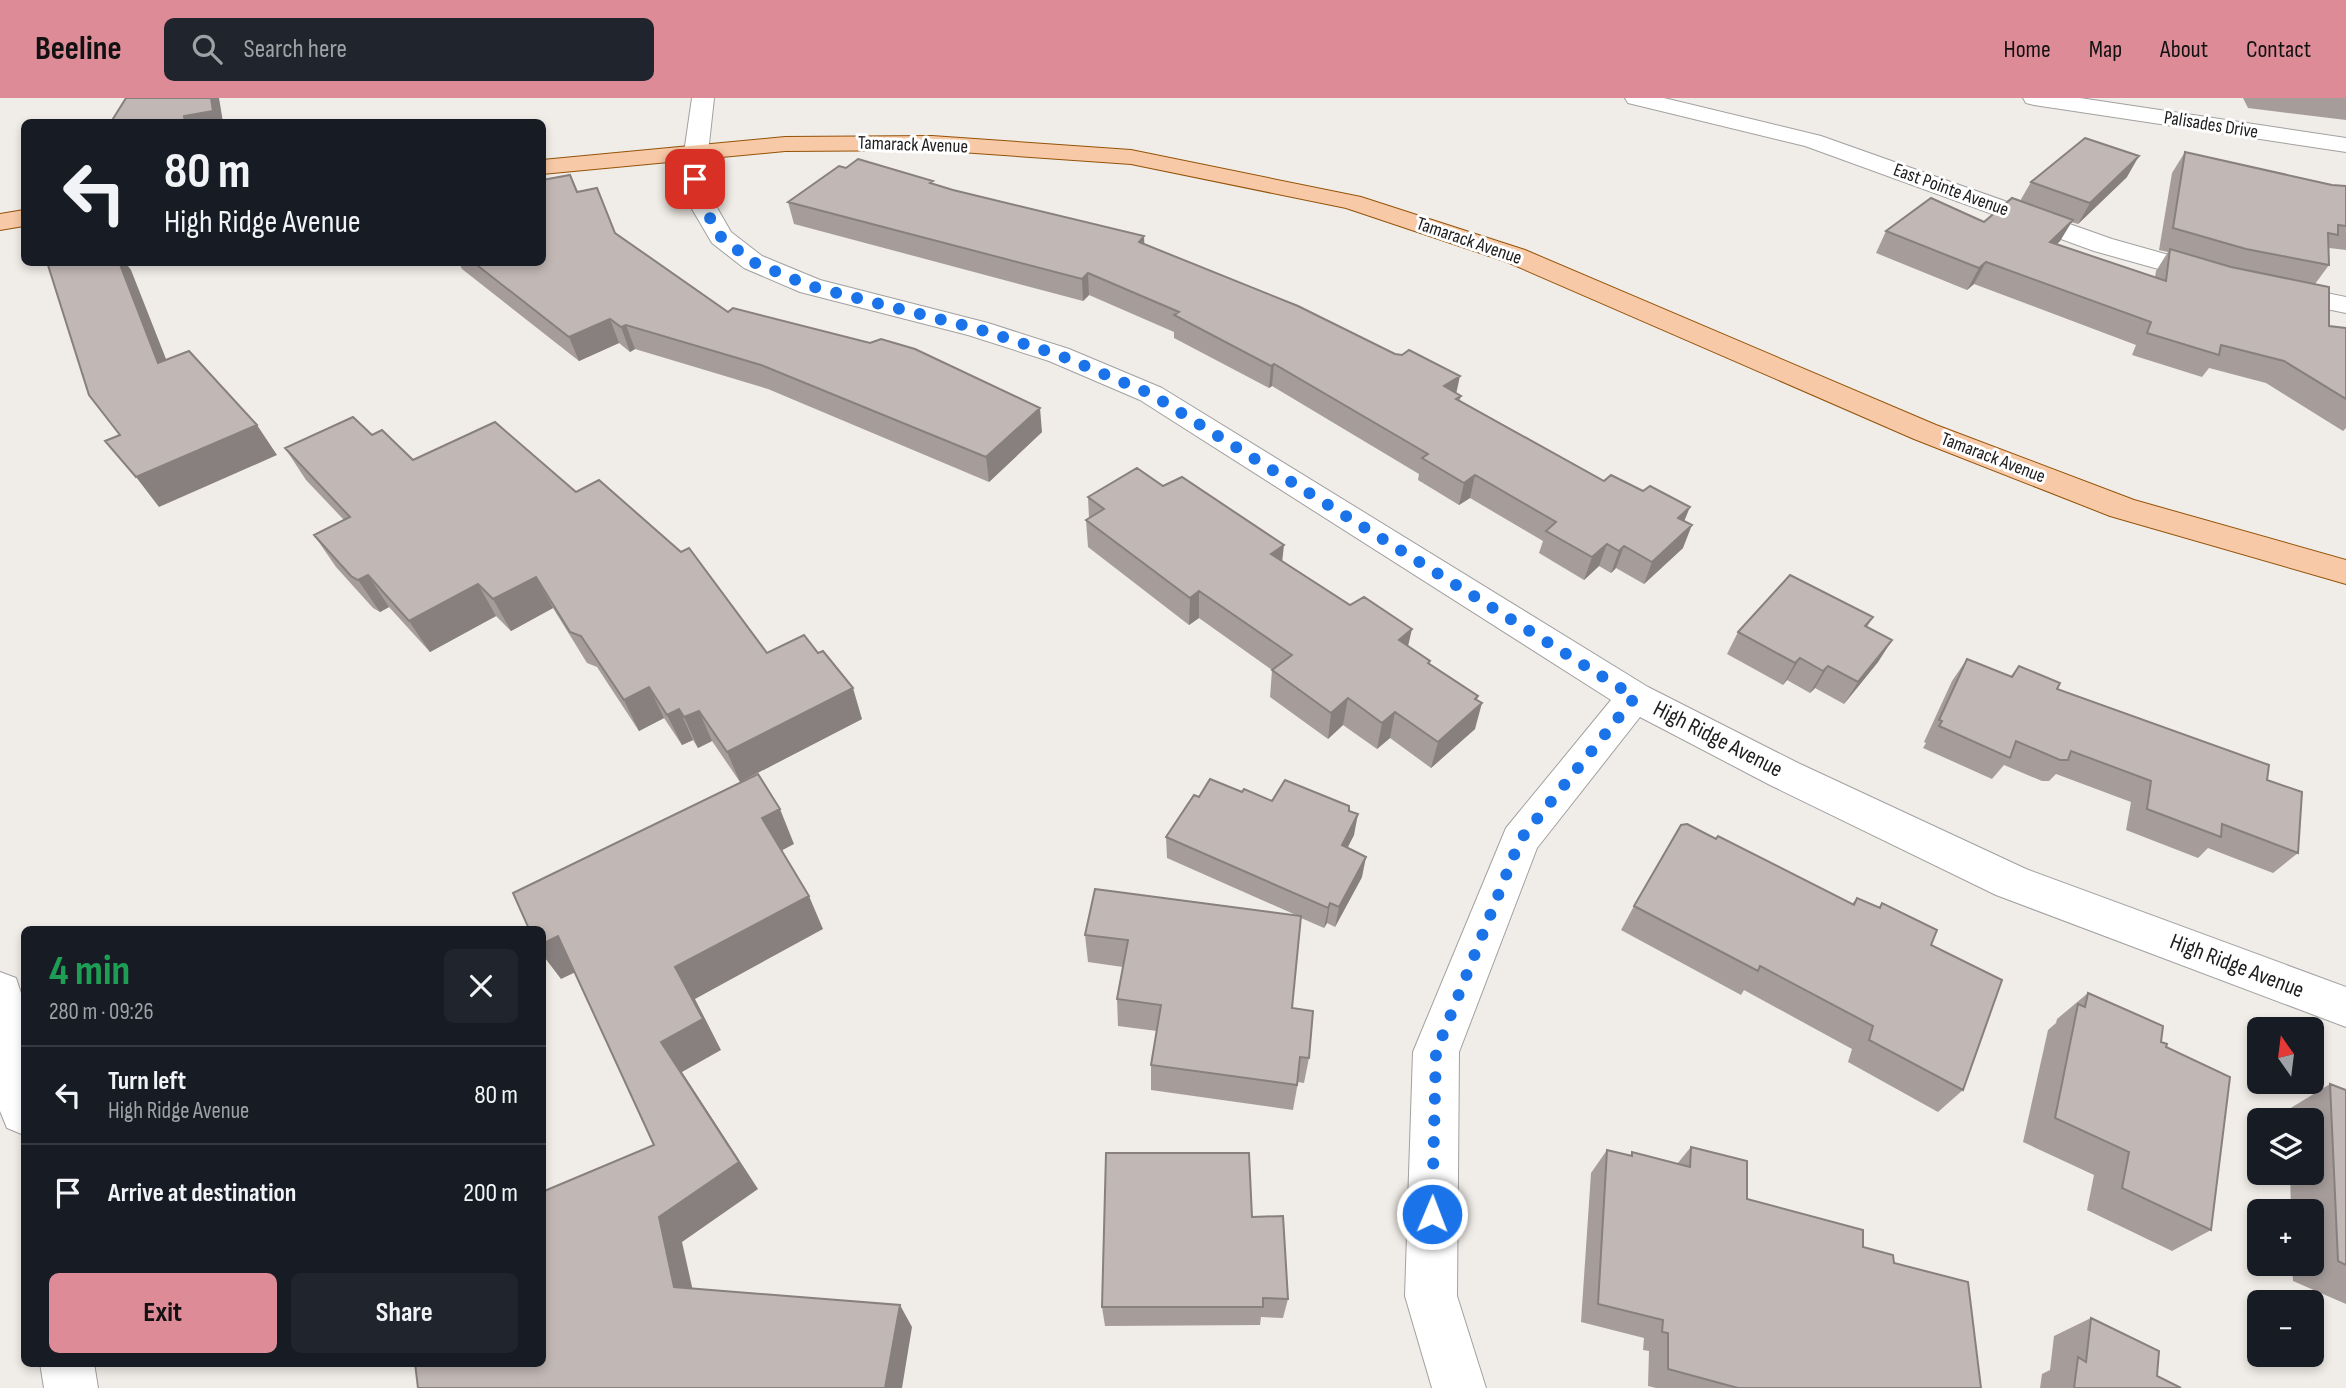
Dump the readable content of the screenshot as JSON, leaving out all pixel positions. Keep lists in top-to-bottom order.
{
  "streets": {
    "main road": ["Tamarack Avenue"],
    "street": ["Palisades Drive", "East Pointe Avenue", "High Ridge Avenue"]
  },
  "crossings": [
    ["Tamarack Avenue", "High Ridge Avenue"]
  ],
  "north": "top",
  "page": {
    "header": "Beeline",
    "search": "Search here",
    "nav": [
      "Home",
      "Map",
      "About",
      "Contact"
    ],
    "turn": ["80 m", "High Ridge Avenue"],
    "heading": ["4 min", "280 m · 09:26"],
    "map_buttons": ["+", "−"],
    "list": [
      {
        "name": "Turn left",
        "note": "High Ridge Avenue",
        "value": "80 m"
      },
      {
        "name": "Arrive at destination",
        "value": "200 m"
      }
    ],
    "buttons": ["Exit", "Share"]
  }
}
